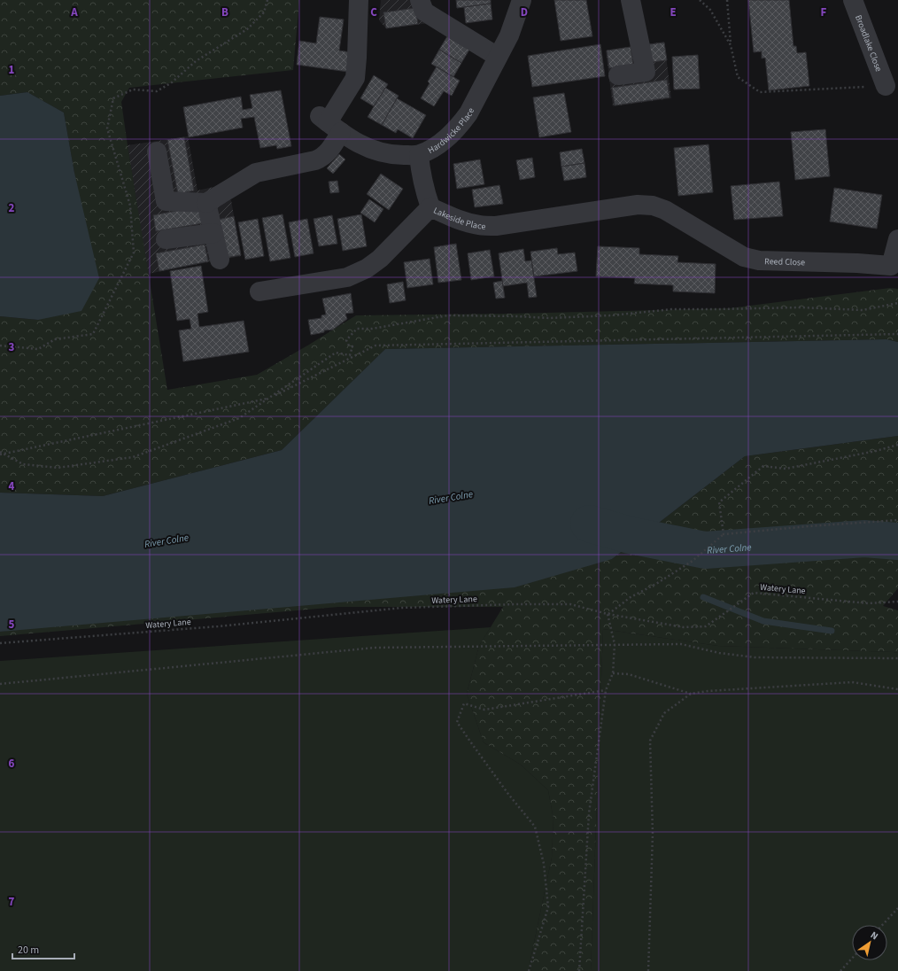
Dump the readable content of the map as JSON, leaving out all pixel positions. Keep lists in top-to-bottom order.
{
  "streets": {
    "street": [
      "Broadlake Close",
      "Hardwicke Place",
      "Lakeside Place",
      "Reed Close"
    ],
    "path": ["Watery Lane"]
  },
  "crossings": [
    ["Lakeside Place", "Reed Close"]
  ],
  "water": ["River Colne"],
  "scale_bar": "20 m",
  "north": "top right",
  "grid": {
    "columns": [
      "A",
      "B",
      "C",
      "D",
      "E",
      "F"
    ],
    "rows": [
      "1",
      "2",
      "3",
      "4",
      "5",
      "6",
      "7"
    ]
  }
}
